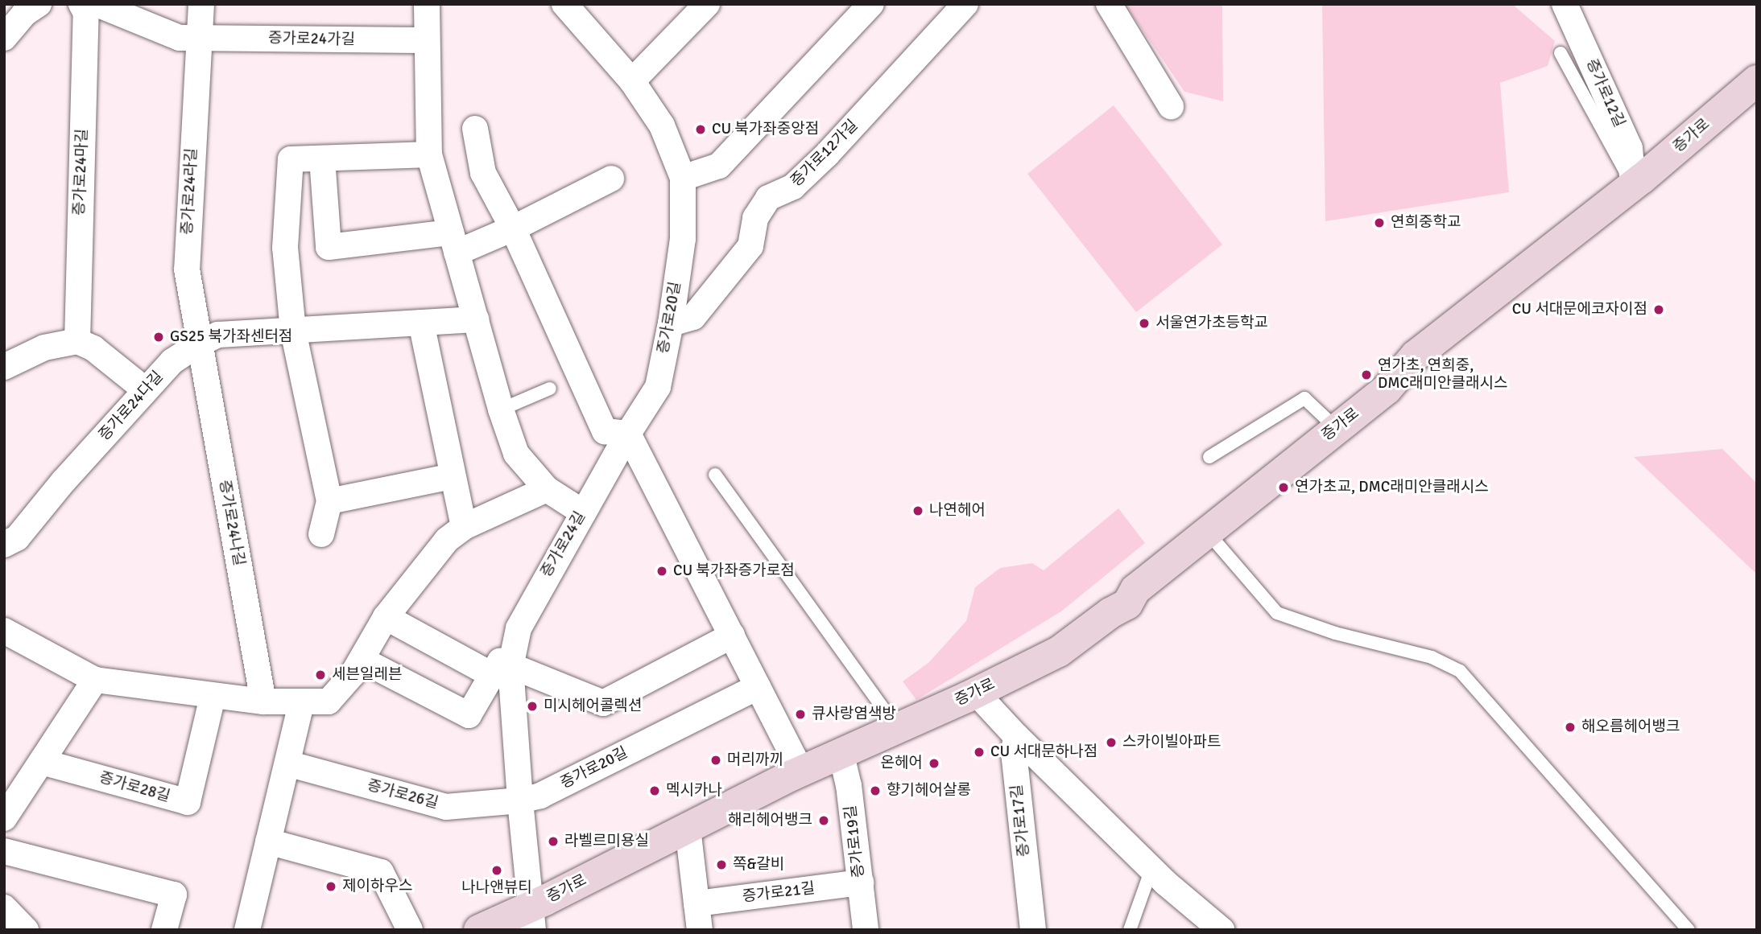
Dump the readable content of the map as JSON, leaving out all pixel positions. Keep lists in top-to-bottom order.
{
  "streets": {
    "main road": ["증가로"],
    "street": [
      "증가로24가길",
      "증가로12길",
      "증가로12가길",
      "증가로24마길",
      "증가로24라길",
      "증가로20길",
      "증가로24다길",
      "증가로24나길",
      "증가로24길",
      "증가로28길",
      "증가로26길",
      "증가로17길",
      "증가로19길",
      "증가로21길"
    ]
  },
  "crossings": [
    ["증가로24가길", "증가로24라길"],
    ["증가로12길", "증가로"],
    ["증가로", "증가로24길"],
    ["증가로", "증가로19길"],
    ["증가로12가길", "증가로20길"],
    ["증가로24라길", "증가로24다길"],
    ["증가로24라길", "증가로24나길"],
    ["증가로20길", "증가로24길"],
    ["증가로20길", "증가로26길"],
    ["증가로24다길", "증가로24나길"],
    ["증가로24길", "증가로26길"],
    ["증가로19길", "증가로21길"]
  ],
  "places": [
    "CU 북가좌중앙점",
    "연희중학교",
    "CU 서대문에코자이점",
    "서울연가초등학교",
    "GS25 북가좌센터점",
    "연가초, 연희중, DMC래미안클래시스",
    "연가초교, DMC래미안클래시스",
    "나연헤어",
    "CU 북가좌증가로점",
    "세븐일레븐",
    "미시헤어콜렉션",
    "큐사랑염색방",
    "해오름헤어뱅크",
    "스카이빌아파트",
    "CU 서대문하나점",
    "머리까끼",
    "온헤어",
    "멕시카나",
    "향기헤어살롱",
    "해리헤어뱅크",
    "라벨르미용실",
    "쪽&갈비",
    "나나앤뷰티",
    "제이하우스"
  ]
}
